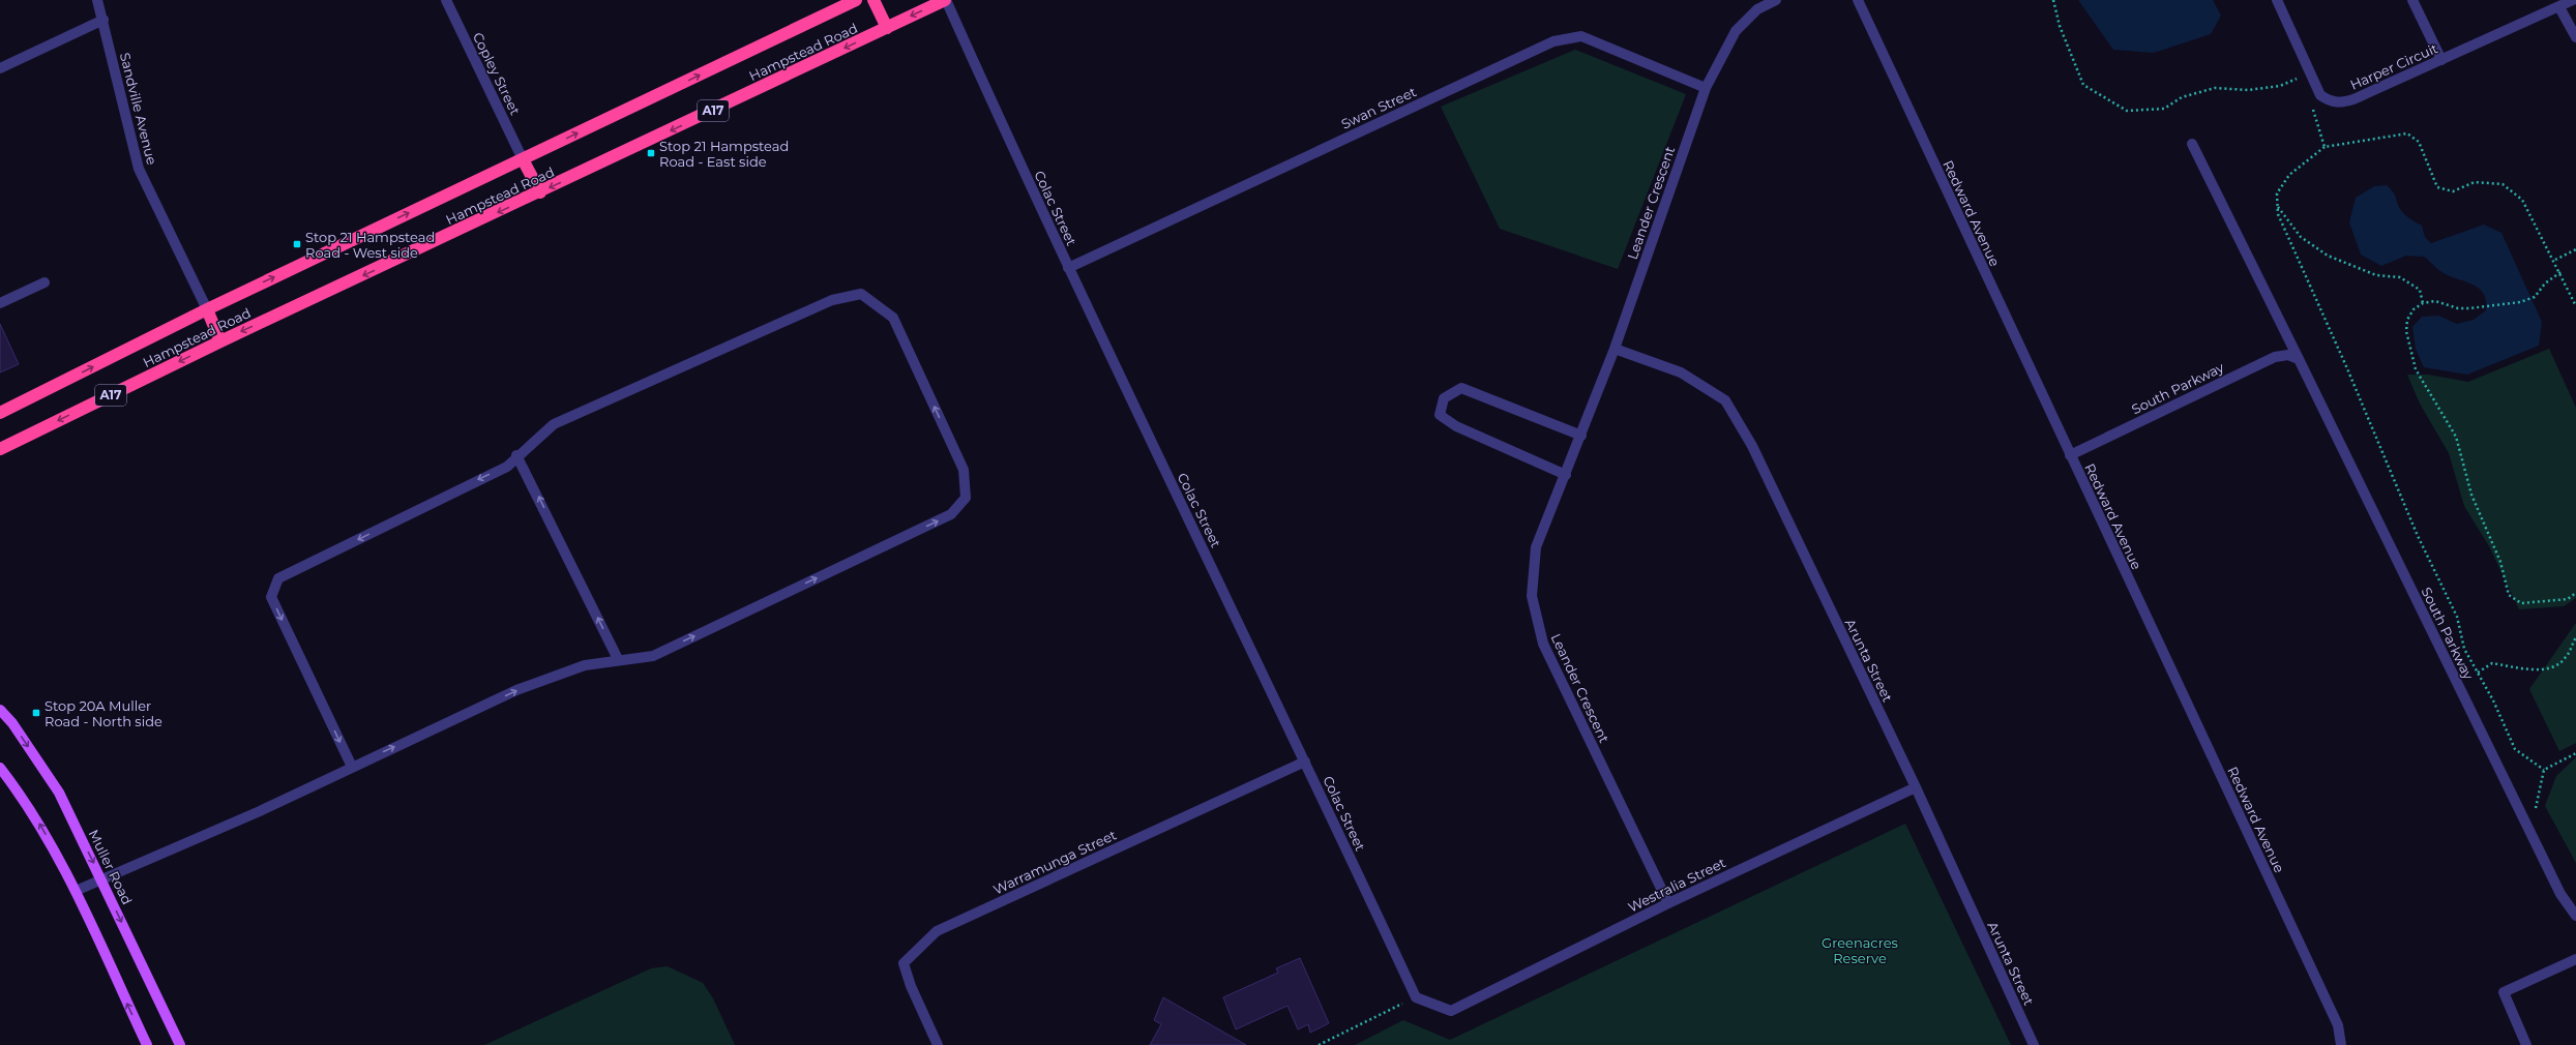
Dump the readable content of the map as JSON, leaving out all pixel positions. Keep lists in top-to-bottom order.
{
  "streets": {
    "highway": ["Hampstead Road", "A17"],
    "main road": ["Muller Road"],
    "street": [
      "Harper Circuit",
      "Copley Street",
      "Swan Street",
      "Sandville Avenue",
      "Leander Crescent",
      "Colac Street",
      "Redward Avenue",
      "South Parkway",
      "Arunta Street",
      "Warramunga Street",
      "Westralia Street"
    ]
  },
  "crossings": [
    ["Hampstead Road", "Copley Street"],
    ["Hampstead Road", "Sandville Avenue"],
    ["Hampstead Road", "Colac Street"],
    ["Swan Street", "Leander Crescent"],
    ["Swan Street", "Colac Street"],
    ["Leander Crescent", "Arunta Street"],
    ["Leander Crescent", "Westralia Street"],
    ["Colac Street", "Warramunga Street"],
    ["Colac Street", "Westralia Street"],
    ["Redward Avenue", "South Parkway"],
    ["Arunta Street", "Westralia Street"]
  ],
  "parks": ["Greenacres Reserve"],
  "places": {
    "transit": ["Stop 21 Hampstead Road - East side", "Stop 21 Hampstead Road - West side", "Stop 20A Muller Road - North side"]
  }
}
